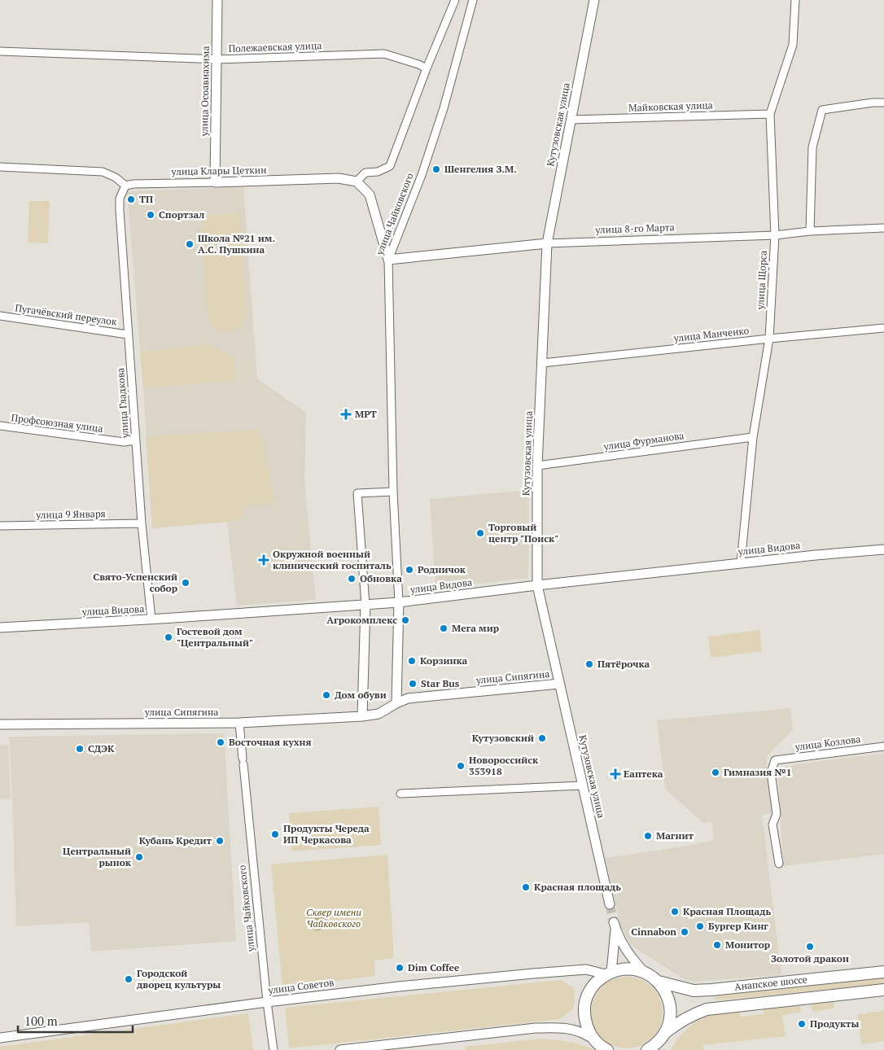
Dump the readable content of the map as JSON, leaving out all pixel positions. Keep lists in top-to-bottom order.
{
  "streets": {
    "highway": ["Анапское шоссе"],
    "street": [
      "Полежаевская улица",
      "улица Осоавиахима",
      "Майковская улица",
      "Кутузовская улица",
      "улица Клары Цеткин",
      "улица Чайковского",
      "улица 8-го Марта",
      "улица Щорса",
      "Пугачёвский переулок",
      "улица Манченко",
      "улица Гладкова",
      "Профсоюзная улица",
      "улица Фурманова",
      "улица 9 Января",
      "улица Видова",
      "улица Сипягина",
      "улица Козлова",
      "улица Советов"
    ]
  },
  "crossings": [
    ["Полежаевская улица", "улица Осоавиахима"],
    ["улица Осоавиахима", "улица Клары Цеткин"],
    ["Майковская улица", "Кутузовская улица"],
    ["Майковская улица", "улица Щорса"],
    ["Кутузовская улица", "улица 8-го Марта"],
    ["Кутузовская улица", "улица Манченко"],
    ["Кутузовская улица", "улица Фурманова"],
    ["Кутузовская улица", "улица Видова"],
    ["Кутузовская улица", "улица Сипягина"],
    ["улица Клары Цеткин", "улица Гладкова"],
    ["улица Чайковского", "улица 8-го Марта"],
    ["улица Чайковского", "улица Видова"],
    ["улица Чайковского", "улица Сипягина"],
    ["улица Чайковского", "улица Советов"],
    ["улица 8-го Марта", "улица Щорса"],
    ["улица Щорса", "улица Манченко"],
    ["улица Щорса", "улица Фурманова"],
    ["улица Щорса", "улица Видова"],
    ["Пугачёвский переулок", "улица Гладкова"],
    ["улица Гладкова", "Профсоюзная улица"],
    ["улица Гладкова", "улица 9 Января"],
    ["улица Гладкова", "улица Видова"]
  ],
  "parks": ["Сквер имени Чайковского"],
  "places": {
    "other": [
      "Шенгелия З.М.",
      "ТП",
      "Спортзал",
      "Школа №21 им. А.С. Пушкина",
      "Торговый центр \"Поиск\"",
      "Родничок",
      "Обновка",
      "Свято-Успенский собор",
      "Агрокомплекс",
      "Мега мир",
      "Гостевой дом \"Центральный\"",
      "Корзинка",
      "Пятёрочка",
      "Star Bus",
      "Дом обуви",
      "Кутузовский",
      "Восточная кухня",
      "СДЭК",
      "Новороссийск 353918",
      "Гимназия №1",
      "Продукты Череда ИП Черкасова",
      "Магнит",
      "Кубань Кредит",
      "Центральный рынок",
      "Красная площадь",
      "Красная Площадь",
      "Бургер Кинг",
      "Cinnabon",
      "Монитор",
      "Золотой дракон",
      "Dim Coffee",
      "Городской дворец культуры",
      "Продукты"
    ],
    "health": ["МРТ", "Окружной военный клинический госпиталь", "Еаптека"]
  },
  "scale_bar": "100 m"
}
